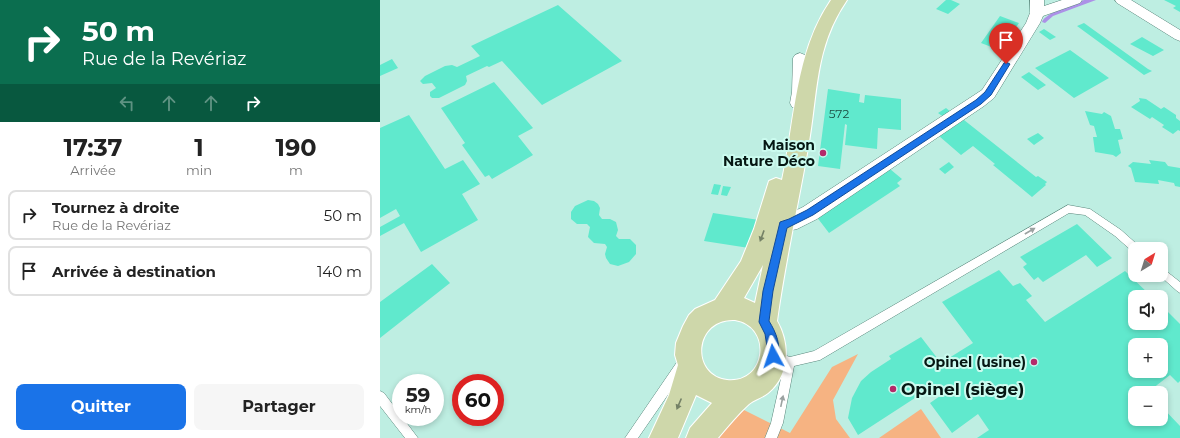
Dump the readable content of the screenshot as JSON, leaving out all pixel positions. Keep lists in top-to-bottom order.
{
  "places": ["Maison Nature Déco", "Opinel (usine)", "Opinel (siège)"],
  "house_numbers": ["572"],
  "north": "top right",
  "page": {
    "turn": ["50 m", "Rue de la Revériaz"],
    "eta": [
      "17:37",
      "Arrivée",
      "1",
      "min",
      "190",
      "m"
    ],
    "list": [
      {
        "name": "Tournez à droite",
        "note": "Rue de la Revériaz",
        "value": "50 m"
      },
      {
        "name": "Arrivée à destination",
        "value": "140 m"
      }
    ],
    "map_buttons": ["+", "−"],
    "speed": "59 km/h",
    "limit": "60",
    "buttons": ["Quitter", "Partager"]
  }
}
